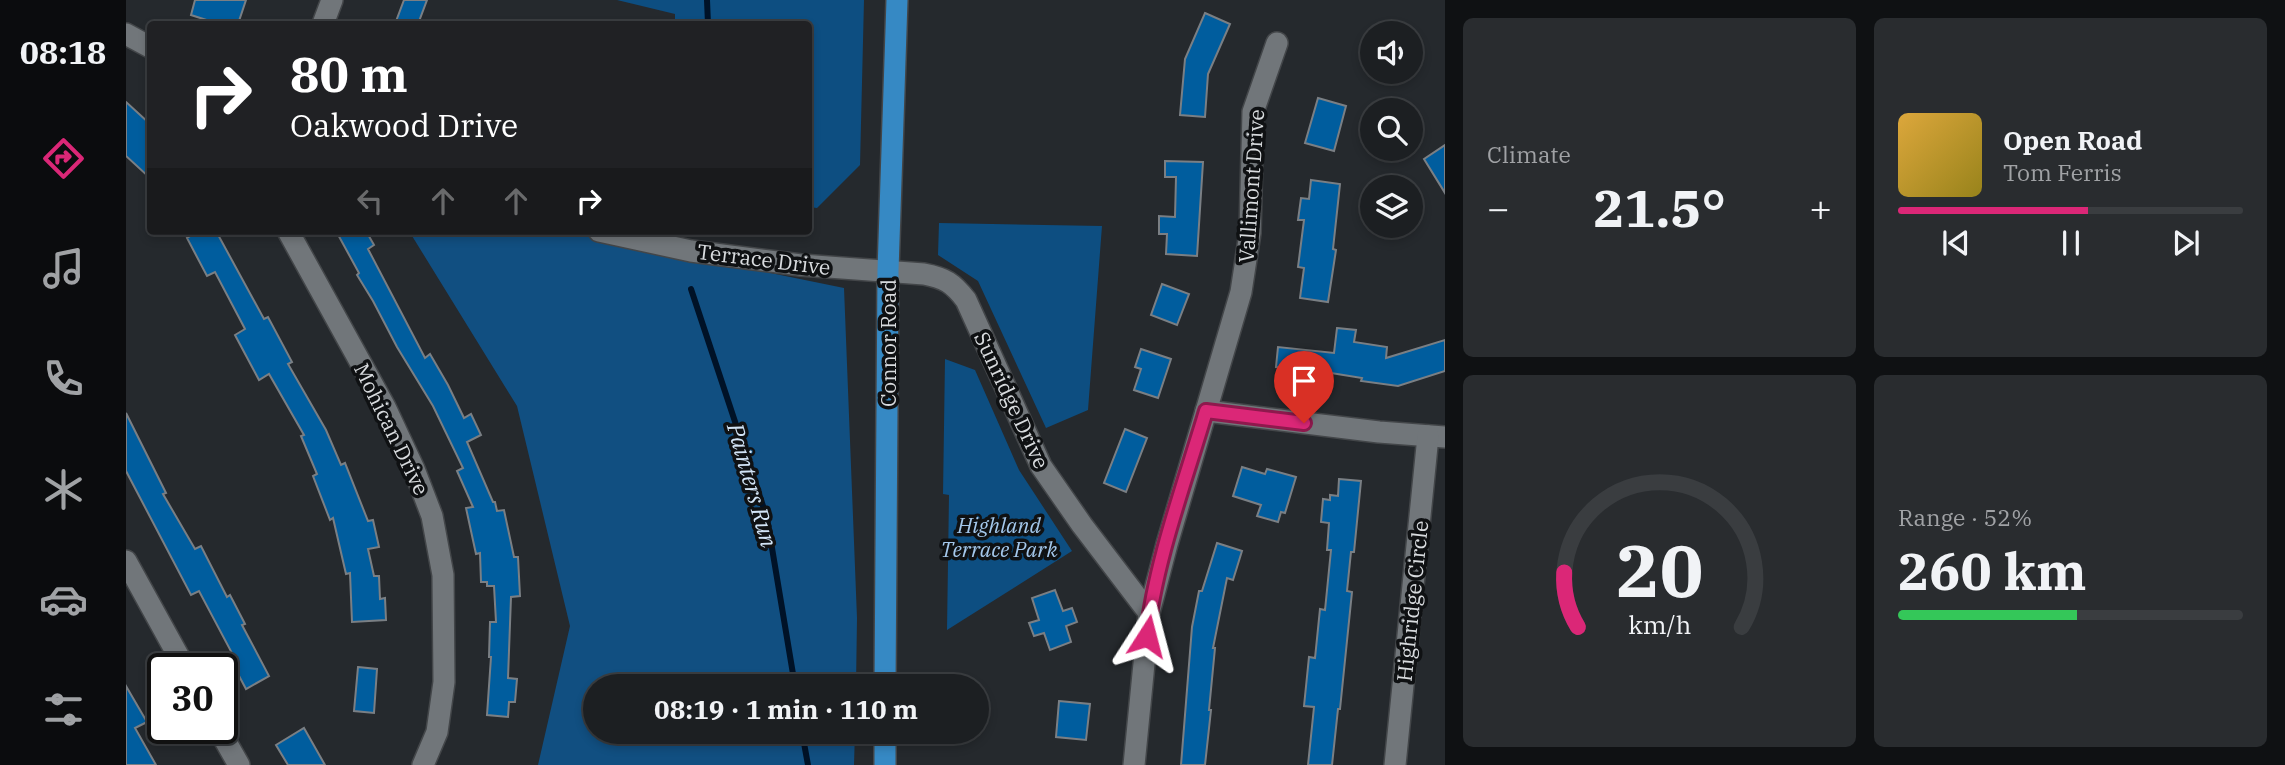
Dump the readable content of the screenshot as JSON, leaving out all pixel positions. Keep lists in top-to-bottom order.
{
  "streets": {
    "main road": ["Connor Road"],
    "street": [
      "Vallimont Drive",
      "Terrace Drive",
      "Sunridge Drive",
      "Mohican Drive",
      "Highridge Circle"
    ]
  },
  "crossings": [
    ["Vallimont Drive", "Sunridge Drive"],
    ["Terrace Drive", "Connor Road"],
    ["Terrace Drive", "Sunridge Drive"],
    ["Connor Road", "Sunridge Drive"]
  ],
  "water": ["Painters Run"],
  "parks": ["Highland Terrace Park"],
  "page": {
    "tabs": "08:18",
    "tile": [
      "Climate",
      ["Range · 52%", "260 km"]
    ],
    "turn": ["80 m", "Oakwood Drive"],
    "song": ["Open Road", "Tom Ferris"],
    "heat": ["−", "21.5°", "+"],
    "limit": "30",
    "trip": "08:19 · 1 min · 110 m",
    "gauge": ["20", "km/h"]
  }
}
